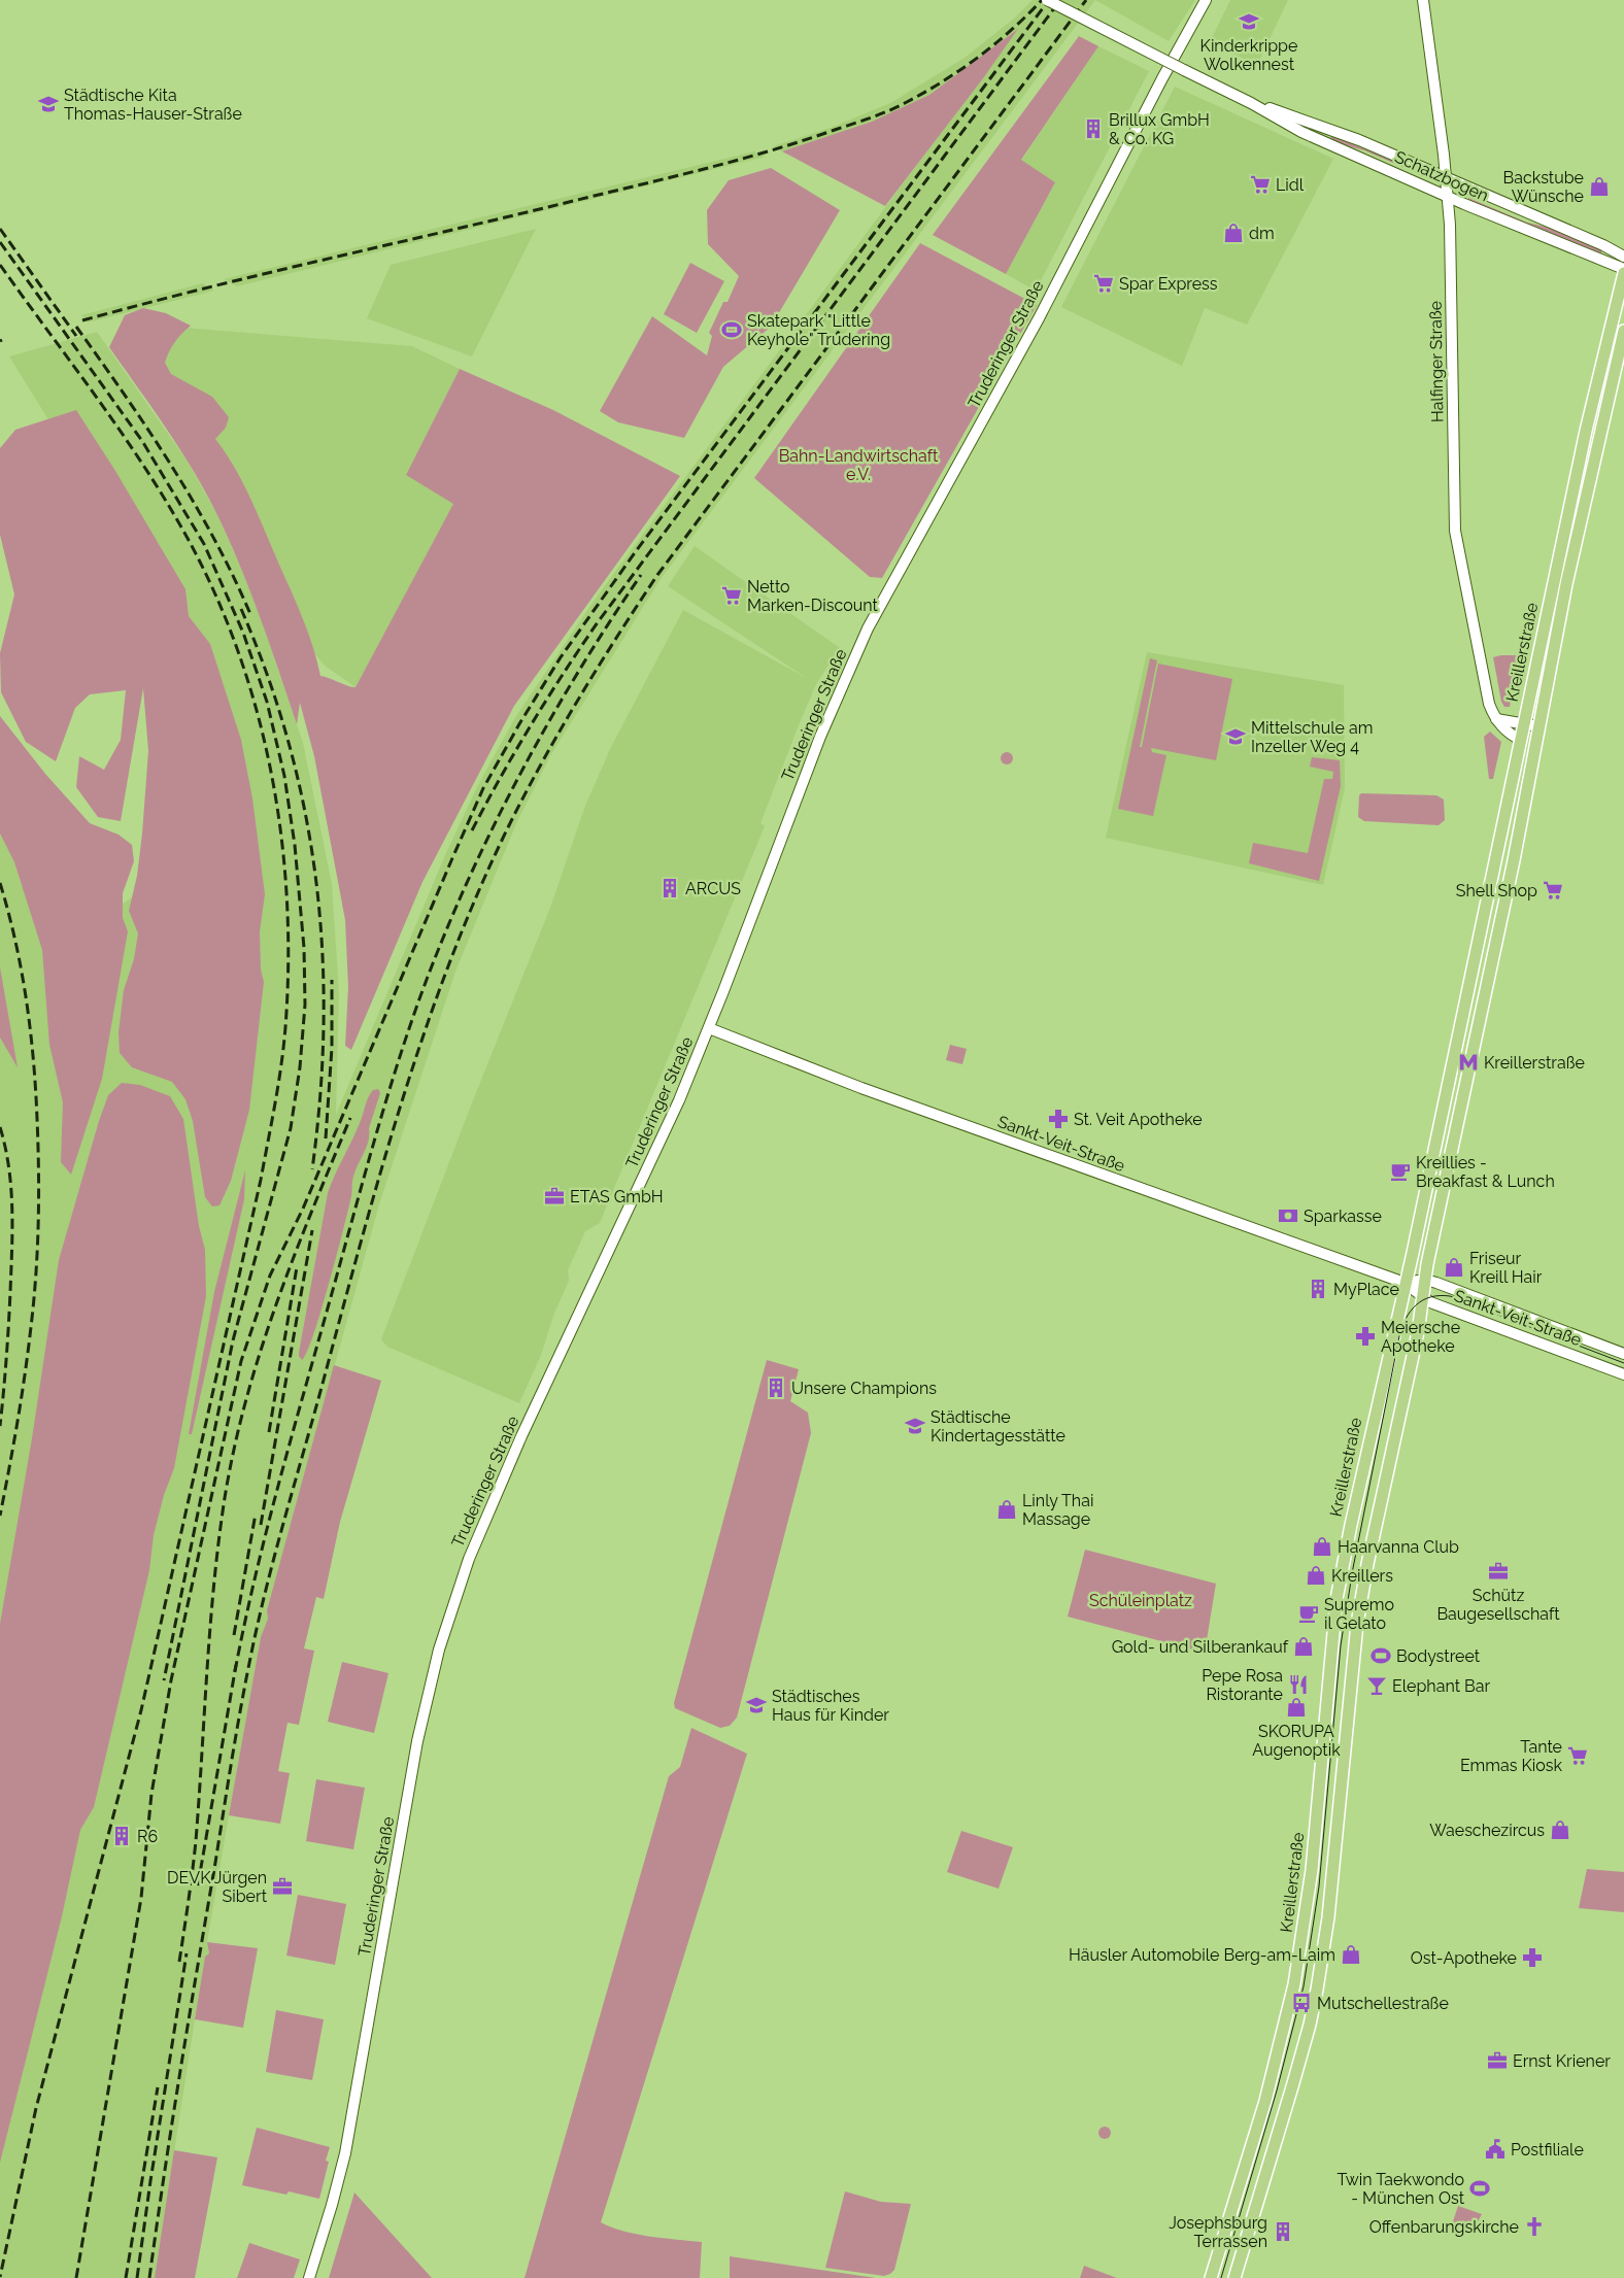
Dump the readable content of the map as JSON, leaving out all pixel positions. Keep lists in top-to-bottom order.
{
  "streets": {
    "main road": ["Kreillerstraße"],
    "street": [
      "Schatzbogen",
      "Truderinger Straße",
      "Halfinger Straße",
      "Sankt-Veit-Straße"
    ]
  },
  "crossings": [
    ["Schatzbogen", "Halfinger Straße"],
    ["Truderinger Straße", "Sankt-Veit-Straße"],
    ["Halfinger Straße", "Kreillerstraße"],
    ["Kreillerstraße", "Sankt-Veit-Straße"]
  ],
  "parks": ["Bahn-Landwirtschaft e.V.", "Schüleinplatz"],
  "places": {
    "school or university": [
      "Kinderkrippe Wolkennest",
      "Städtische Kita Thomas-Hauser-Straße",
      "Mittelschule am Inzeller Weg 4",
      "Städtische Kindertagesstätte",
      "Städtisches Haus für Kinder"
    ],
    "building": [
      "Brillux GmbH & Co. KG",
      "ARCUS",
      "MyPlace",
      "Unsere Champions",
      "R6",
      "Josephsburg Terrassen"
    ],
    "supermarket": [
      "Lidl",
      "Spar Express",
      "Netto Marken-Discount",
      "Shell Shop",
      "Tante Emmas Kiosk"
    ],
    "shop": [
      "Backstube Wünsche",
      "dm",
      "Friseur Kreill Hair",
      "Linly Thai Massage",
      "Haarvanna Club",
      "Kreillers",
      "Gold- und Silberankauf",
      "SKORUPA Augenoptik",
      "Waeschezircus",
      "Häusler Automobile Berg-am-Laim"
    ],
    "sports": ["Skatepark \"Little Keyhole\" Trudering", "Bodystreet", "Twin Taekwondo - München Ost"],
    "metro station": ["Kreillerstraße"],
    "pharmacy": ["St. Veit Apotheke", "Meiersche Apotheke", "Ost-Apotheke"],
    "cafe": ["Kreillies - Breakfast & Lunch", "Supremo il Gelato"],
    "office": [
      "ETAS GmbH",
      "Schütz Baugesellschaft",
      "DEVK Jürgen Sibert",
      "Ernst Kriener"
    ],
    "bank": ["Sparkasse"],
    "restaurant": ["Pepe Rosa Ristorante"],
    "bar": ["Elephant Bar"],
    "bus stop": ["Mutschellestraße"],
    "public building": ["Postfiliale"],
    "church": ["Offenbarungskirche"]
  }
}
